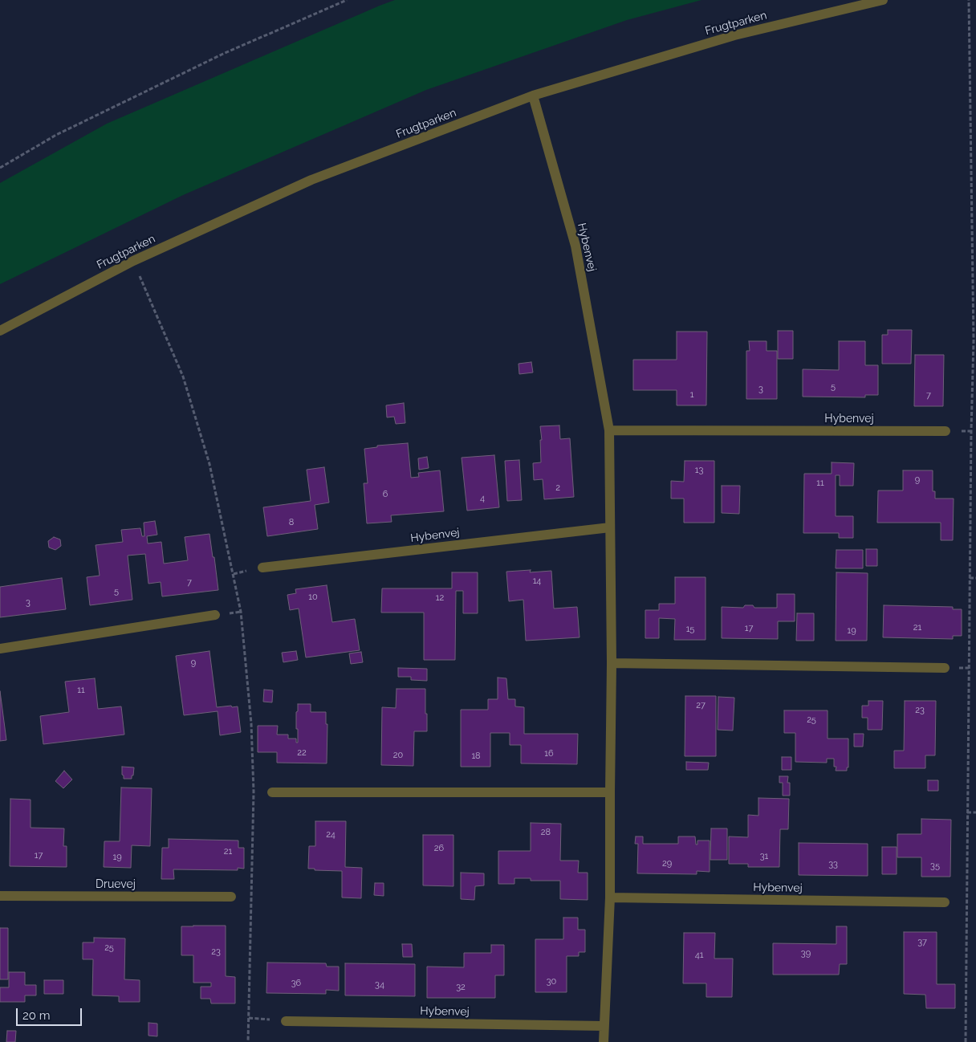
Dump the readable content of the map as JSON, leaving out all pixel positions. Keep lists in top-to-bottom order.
{
  "streets": {
    "street": ["Frugtparken", "Hybenvej", "Druevej"]
  },
  "crossings": [
    ["Frugtparken", "Hybenvej"]
  ],
  "house_numbers": [
    "5",
    "3",
    "1",
    "7",
    "13",
    "9",
    "11",
    "2",
    "6",
    "4",
    "8",
    "14",
    "7",
    "5",
    "10",
    "12",
    "3",
    "21",
    "17",
    "15",
    "19",
    "9",
    "11",
    "27",
    "23",
    "25",
    "22",
    "16",
    "20",
    "18",
    "28",
    "24",
    "26",
    "21",
    "17",
    "31",
    "19",
    "29",
    "33",
    "35",
    "37",
    "25",
    "23",
    "39",
    "41",
    "30",
    "36",
    "34",
    "32"
  ],
  "scale_bar": "20 m"
}
